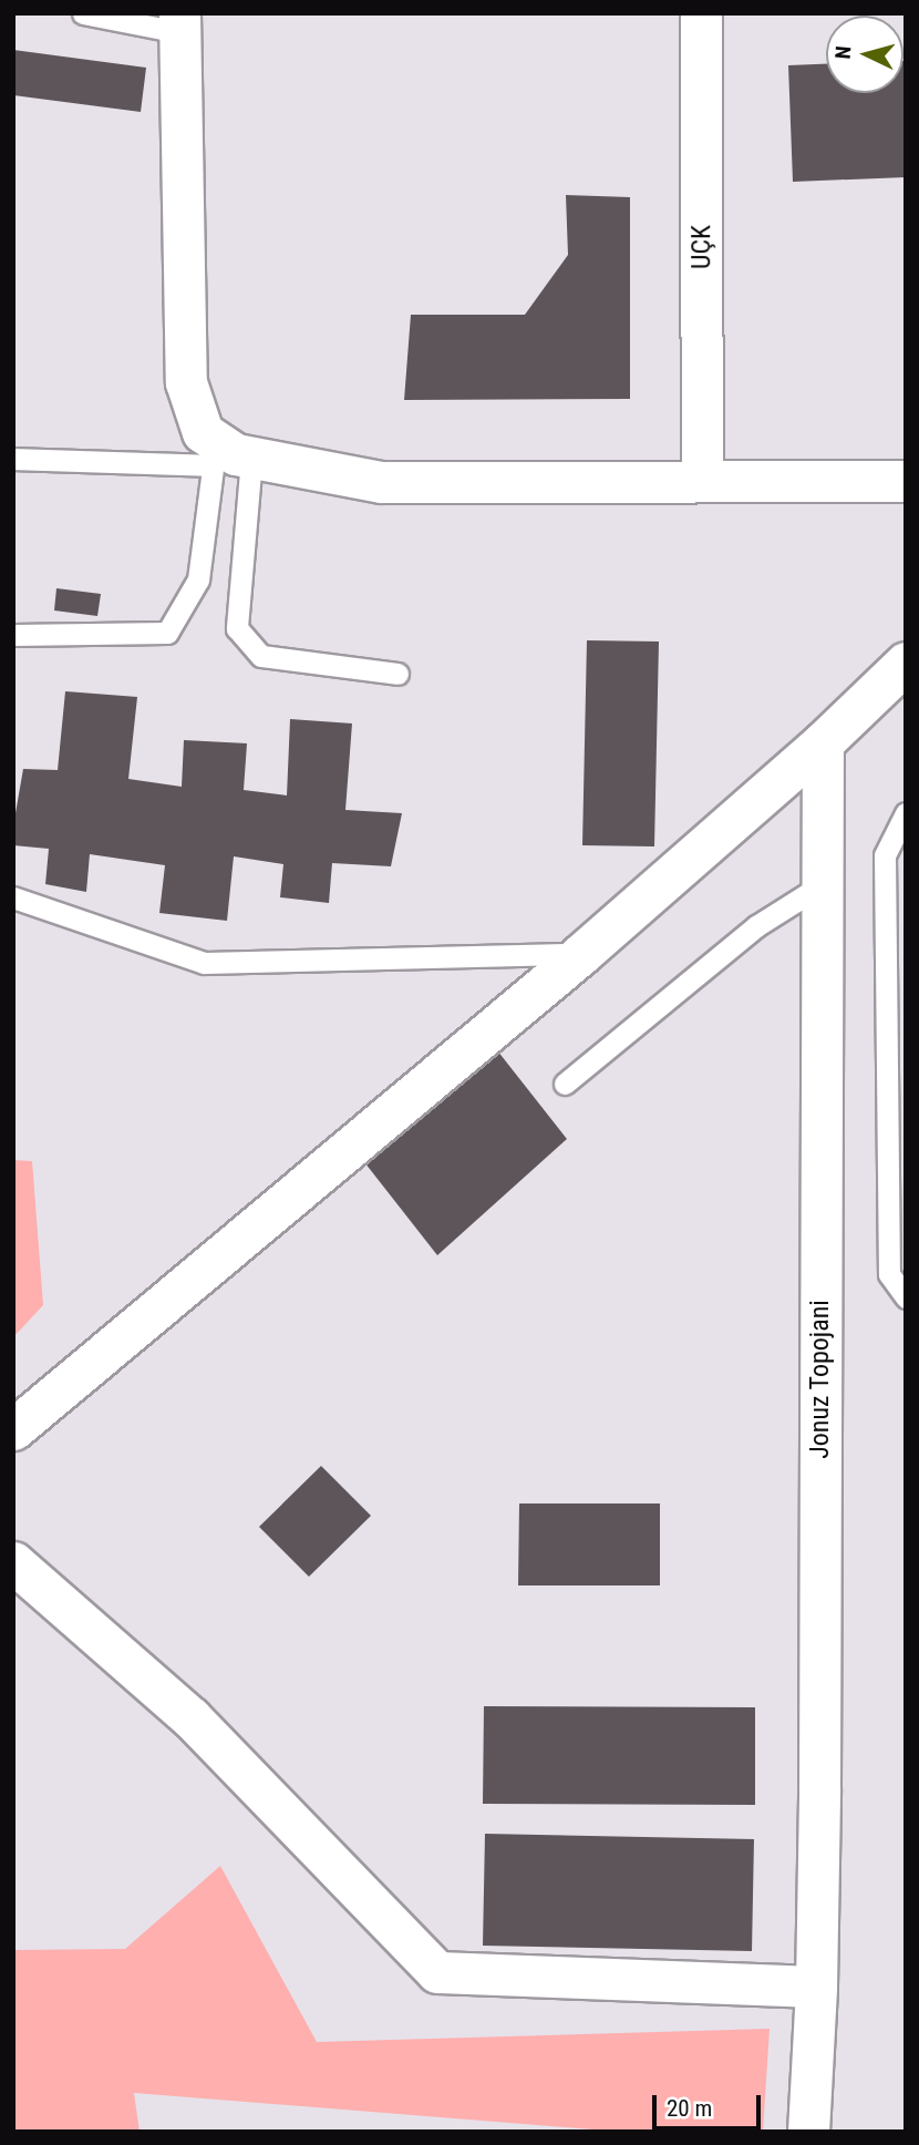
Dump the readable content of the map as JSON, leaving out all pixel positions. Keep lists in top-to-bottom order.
{
  "streets": {
    "street": ["UÇK", "Jonuz Topojani"]
  },
  "scale_bar": "20 m",
  "north": "left"
}
